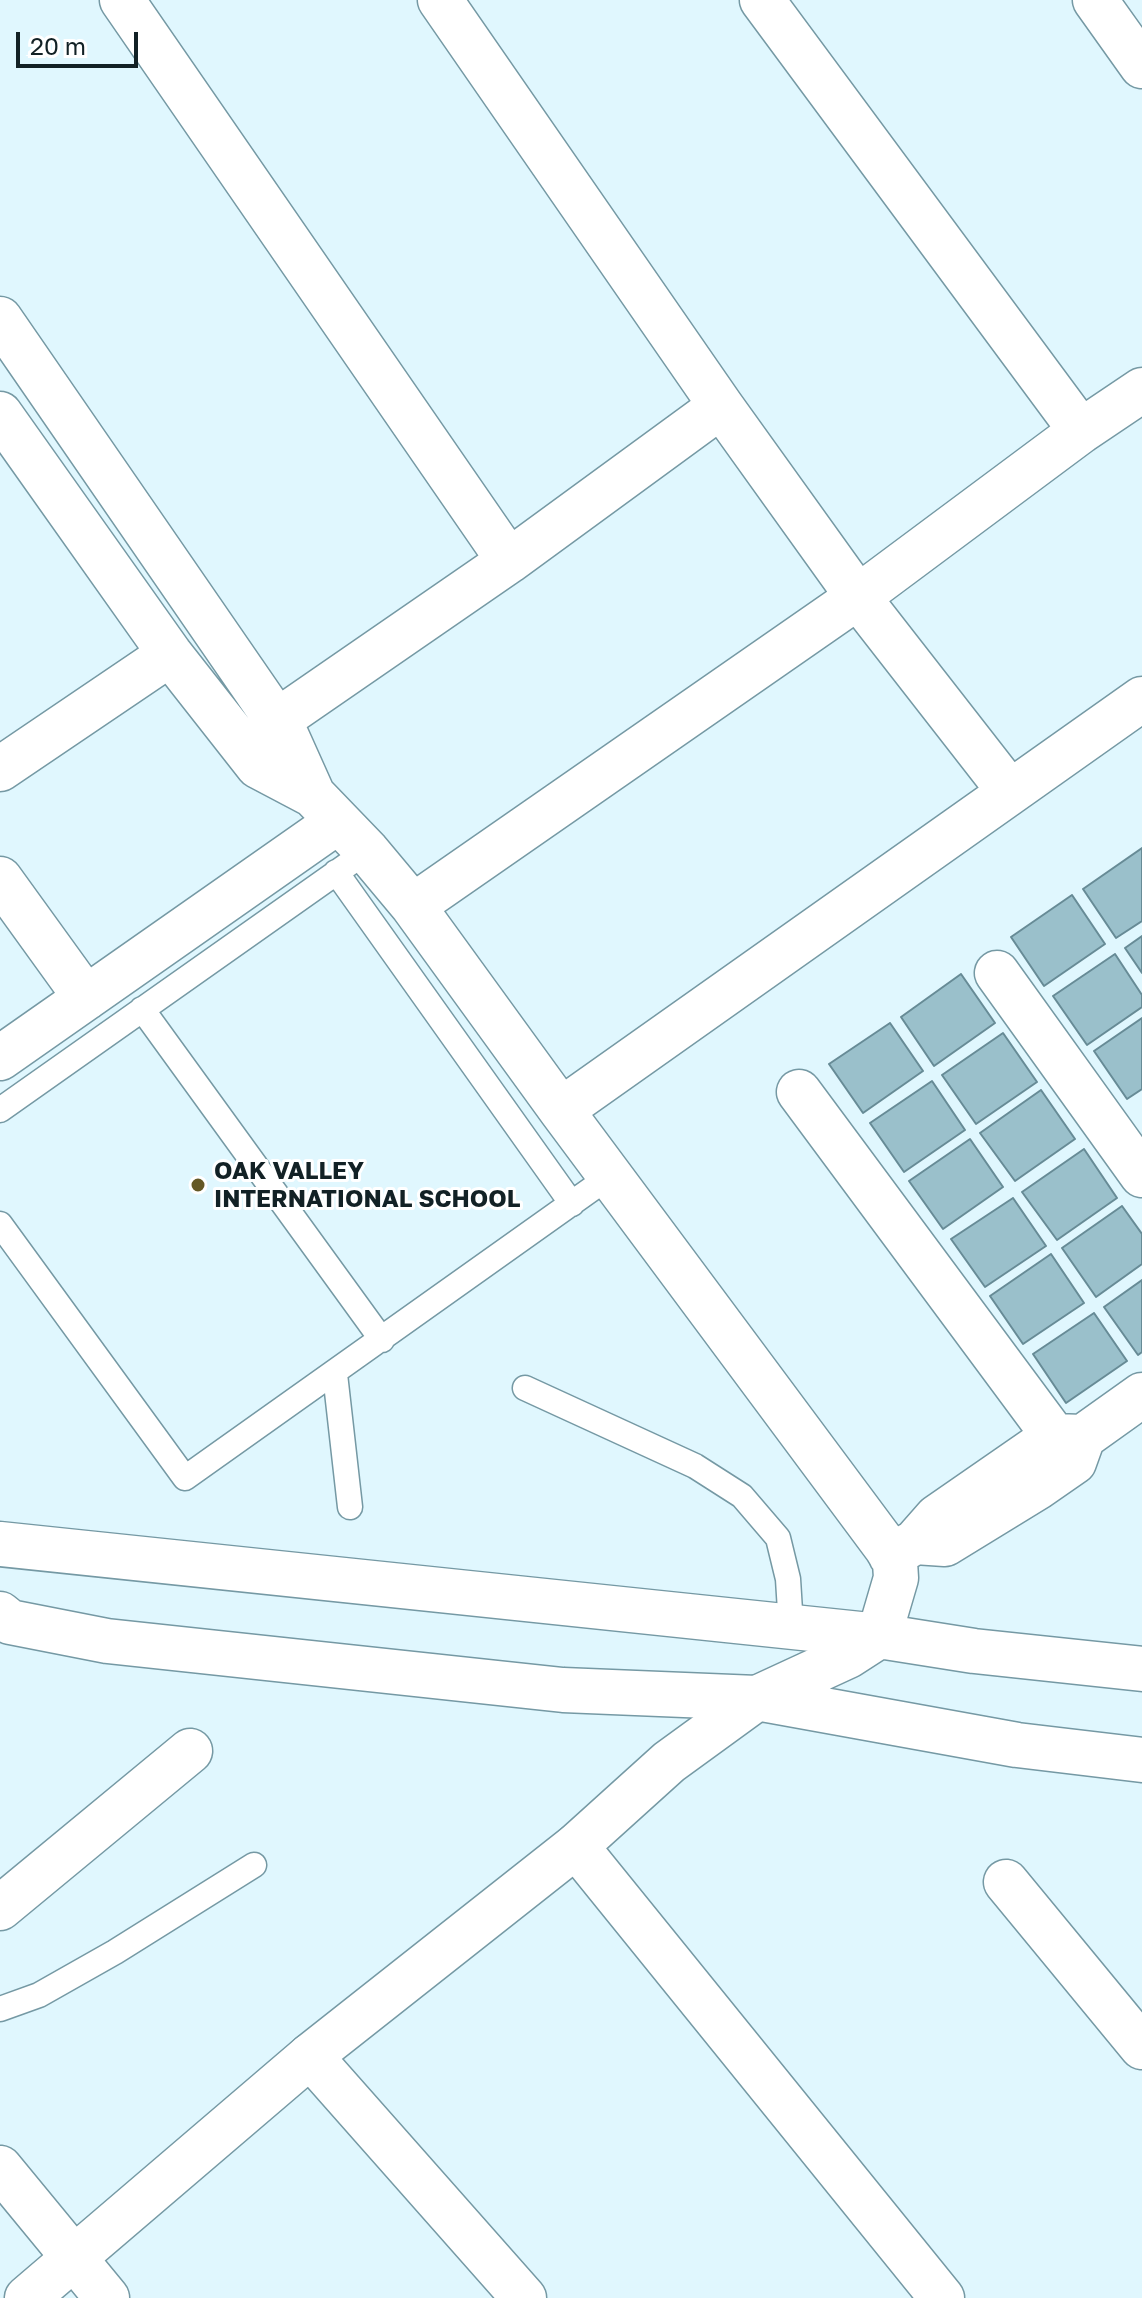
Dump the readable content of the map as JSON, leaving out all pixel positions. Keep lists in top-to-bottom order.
{
  "places": ["OAK VALLEY INTERNATIONAL SCHOOL"],
  "scale_bar": "20 m"
}
